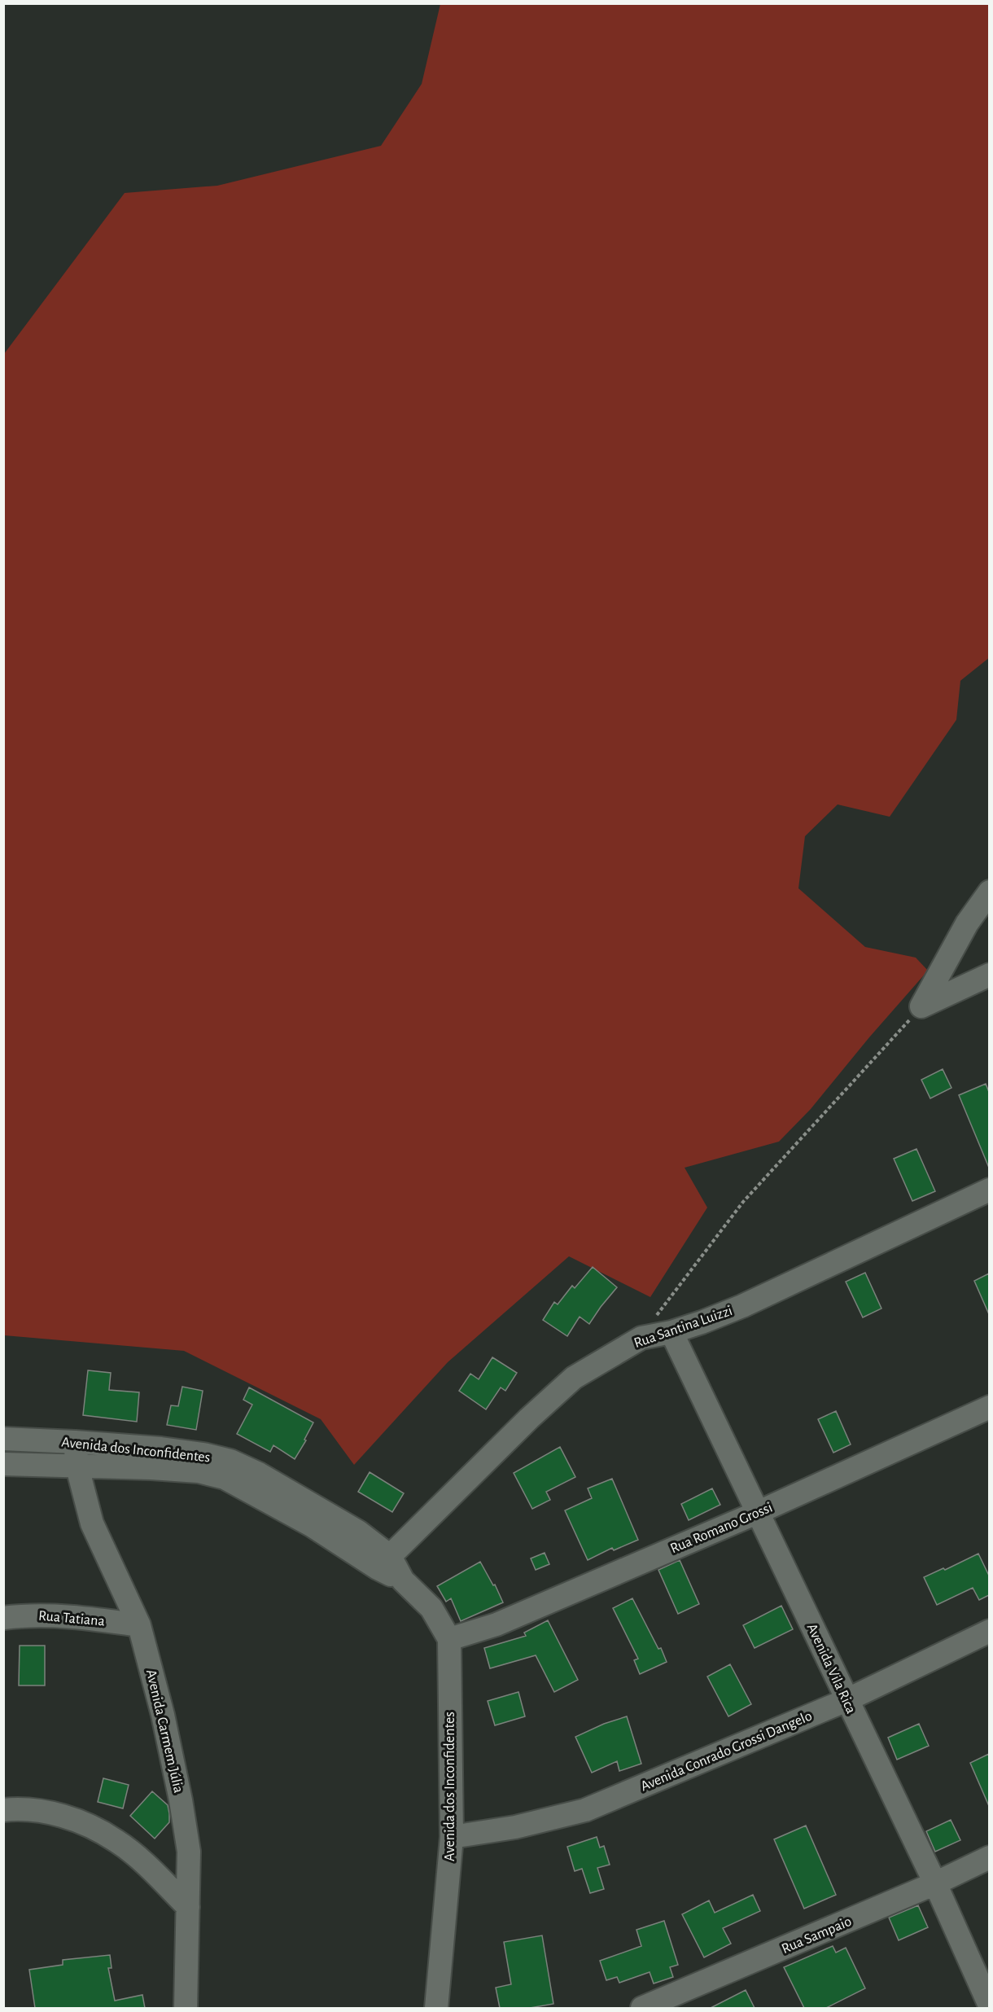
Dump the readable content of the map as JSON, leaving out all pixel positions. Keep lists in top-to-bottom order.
{
  "streets": {
    "street": [
      "Rua Santina Luizzi",
      "Avenida dos Inconfidentes",
      "Rua Romano Grossi",
      "Rua Tatiana",
      "Avenida Vila Rica",
      "Avenida Carmem Júlia",
      "Avenida Conrado Grossi Dangelo",
      "Rua Sampaio"
    ]
  },
  "crossings": [
    ["Rua Santina Luizzi", "Avenida dos Inconfidentes"],
    ["Rua Santina Luizzi", "Avenida Vila Rica"],
    ["Avenida dos Inconfidentes", "Rua Romano Grossi"],
    ["Avenida dos Inconfidentes", "Avenida Carmem Júlia"],
    ["Avenida dos Inconfidentes", "Avenida Conrado Grossi Dangelo"],
    ["Rua Romano Grossi", "Avenida Vila Rica"],
    ["Rua Tatiana", "Avenida Carmem Júlia"],
    ["Avenida Vila Rica", "Avenida Conrado Grossi Dangelo"],
    ["Avenida Vila Rica", "Rua Sampaio"]
  ]
}
